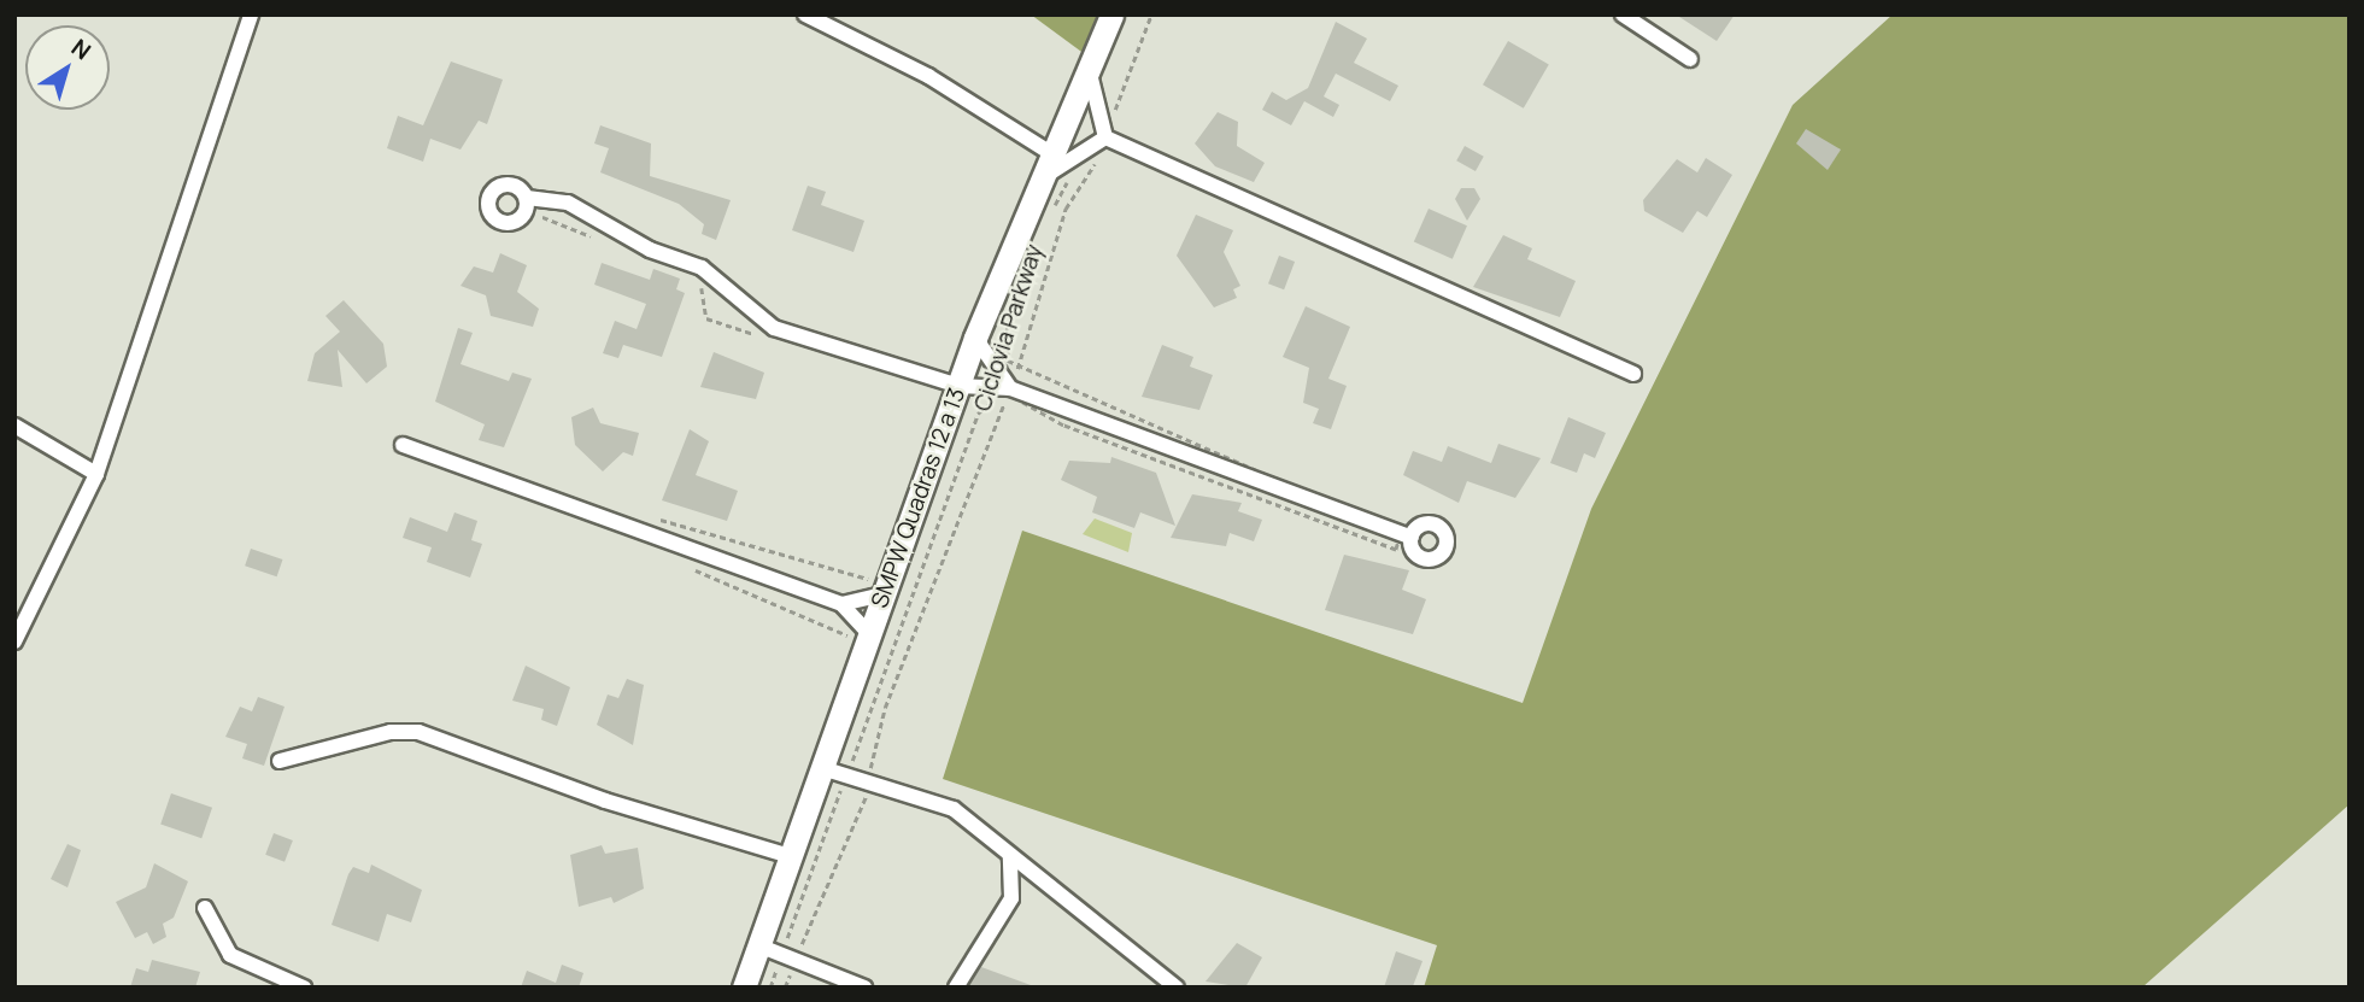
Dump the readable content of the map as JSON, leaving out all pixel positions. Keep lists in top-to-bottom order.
{
  "streets": {
    "street": ["SMPW Quadras 12 a 13"],
    "path": ["Ciclovia Parkway"]
  },
  "north": "top right"
}
